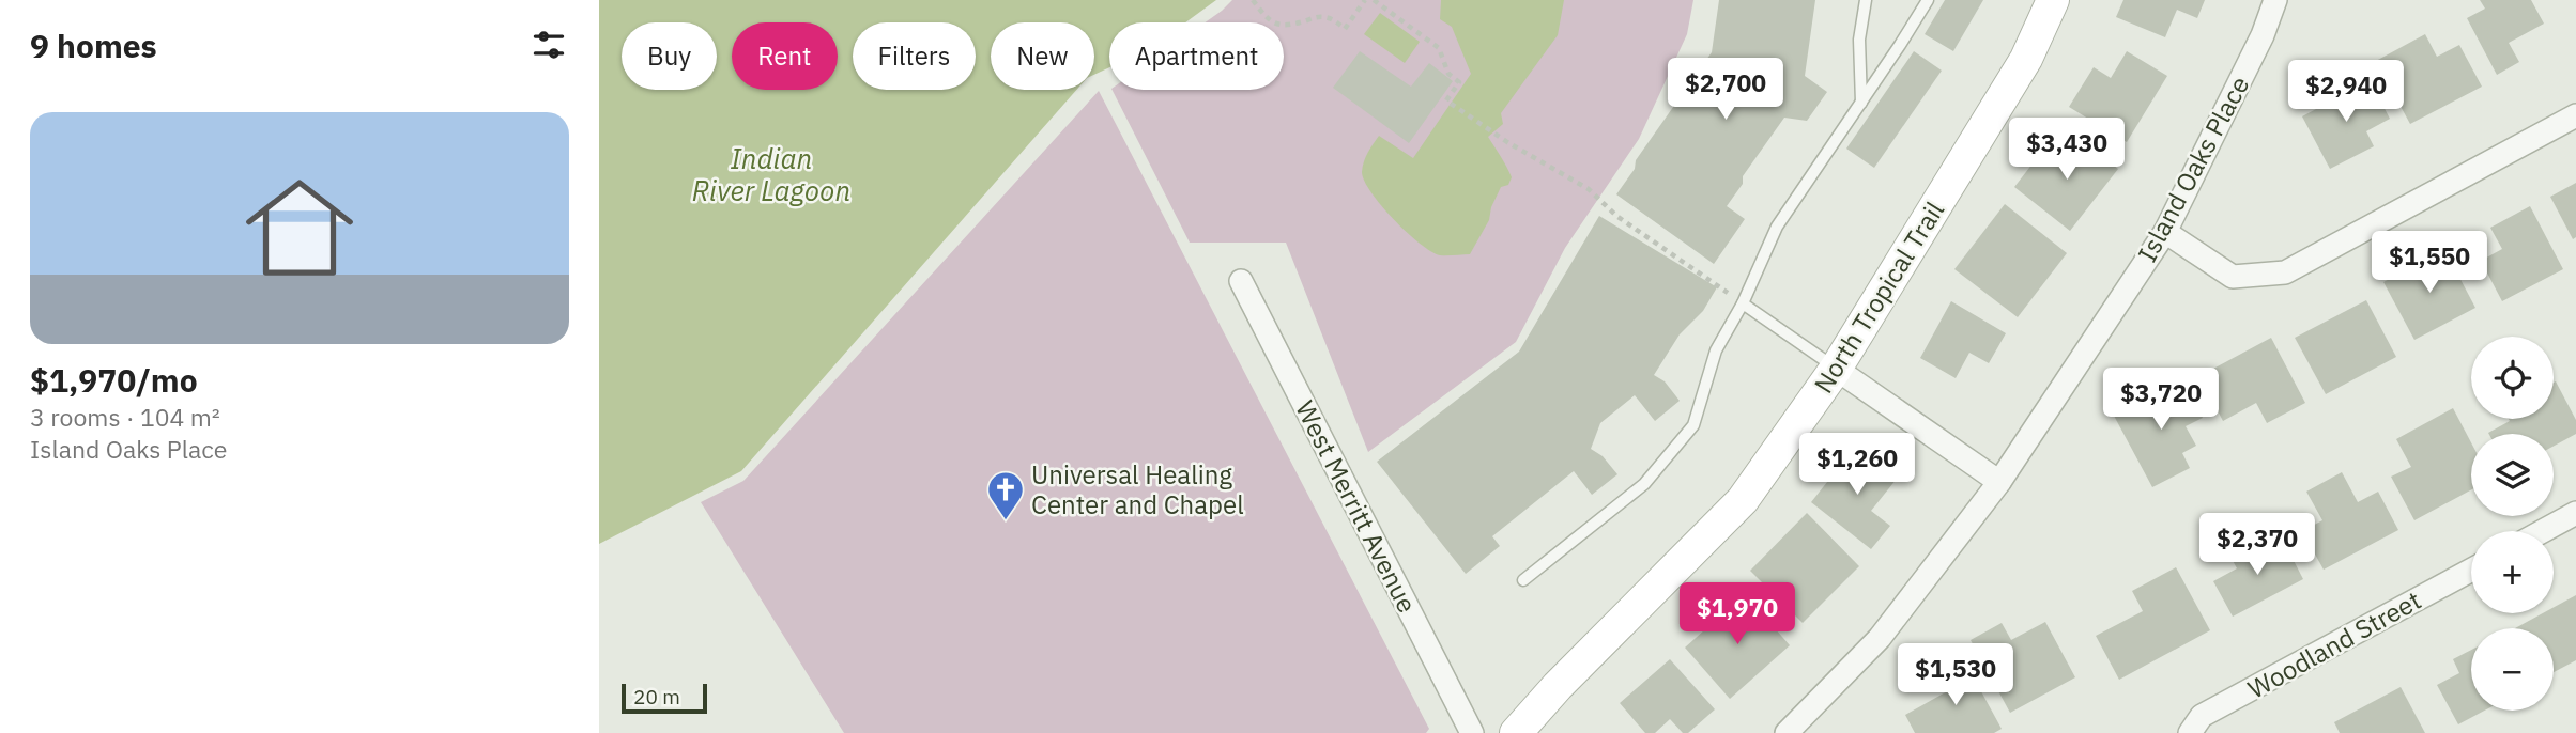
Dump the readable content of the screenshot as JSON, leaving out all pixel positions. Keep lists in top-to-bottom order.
{
  "streets": {
    "street": [
      "Island Oaks Place",
      "North Tropical Trail",
      "West Merritt Avenue",
      "Woodland Street"
    ]
  },
  "water": ["Indian River Lagoon"],
  "places": {
    "church": ["Universal Healing Center and Chapel"]
  },
  "scale_bar": "20 m",
  "page": {
    "heading": "9 homes",
    "chip": [
      "Buy",
      "Rent",
      "Filters",
      "New",
      "Apartment"
    ],
    "price": [
      "$2,700",
      "$2,940",
      "$3,430",
      "$1,550",
      "$3,720",
      "$1,260",
      "$2,370",
      "$1,970",
      "$1,530"
    ],
    "list": [
      {
        "name": "$1,970/mo",
        "note": "3 rooms · 104 m² · Island Oaks Place"
      }
    ],
    "map_buttons": ["+", "−"],
    "scale": "20 m"
  }
}
